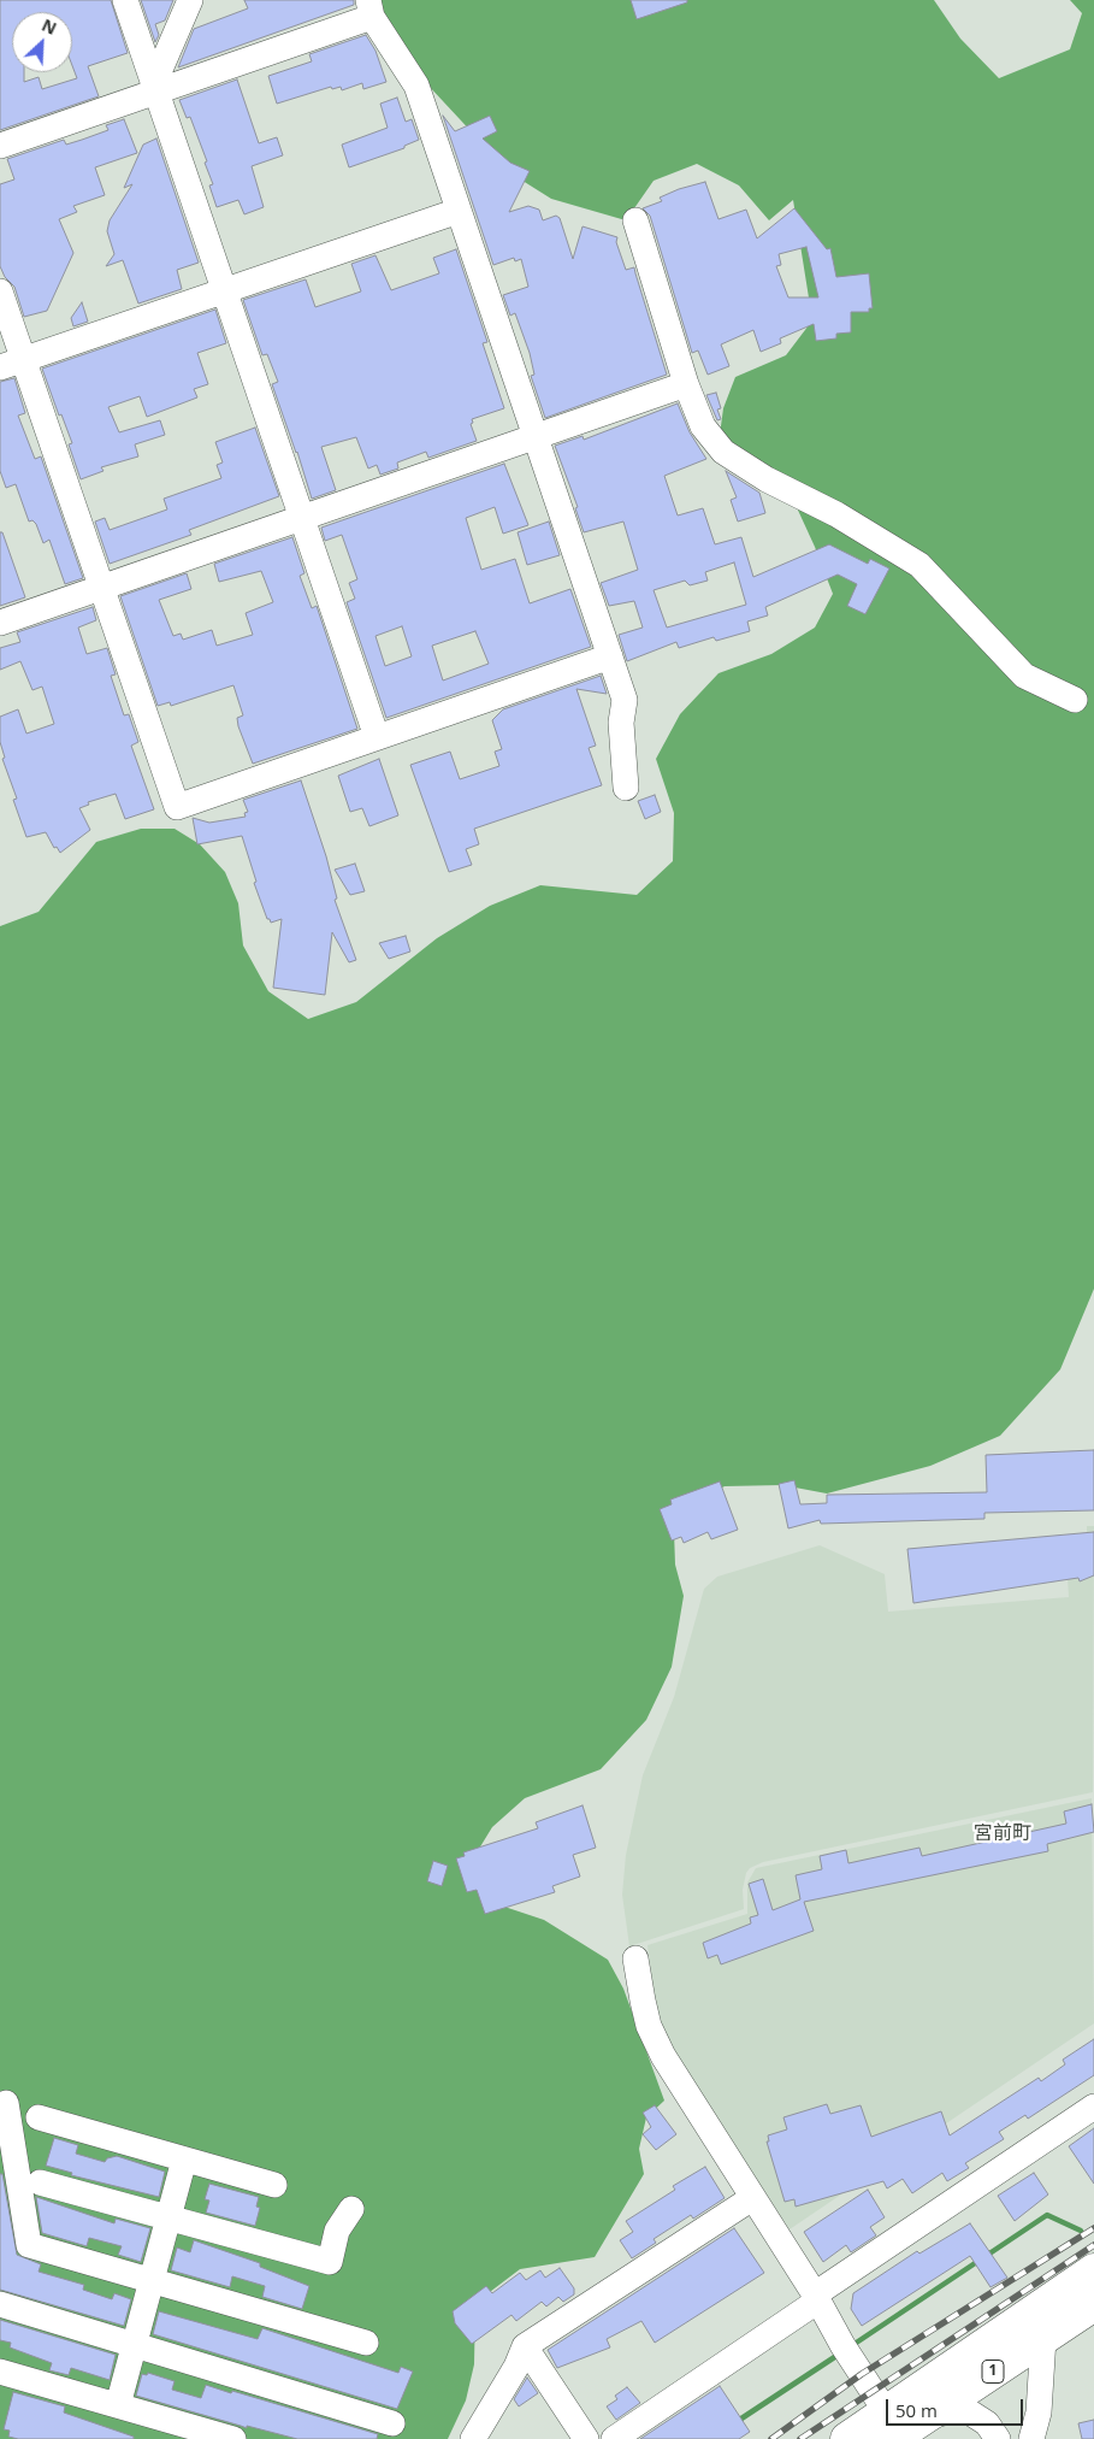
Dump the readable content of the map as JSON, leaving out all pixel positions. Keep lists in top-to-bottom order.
{
  "streets": {
    "highway": ["1"]
  },
  "districts": ["宮前町"],
  "scale_bar": "50 m",
  "north": "top right"
}
